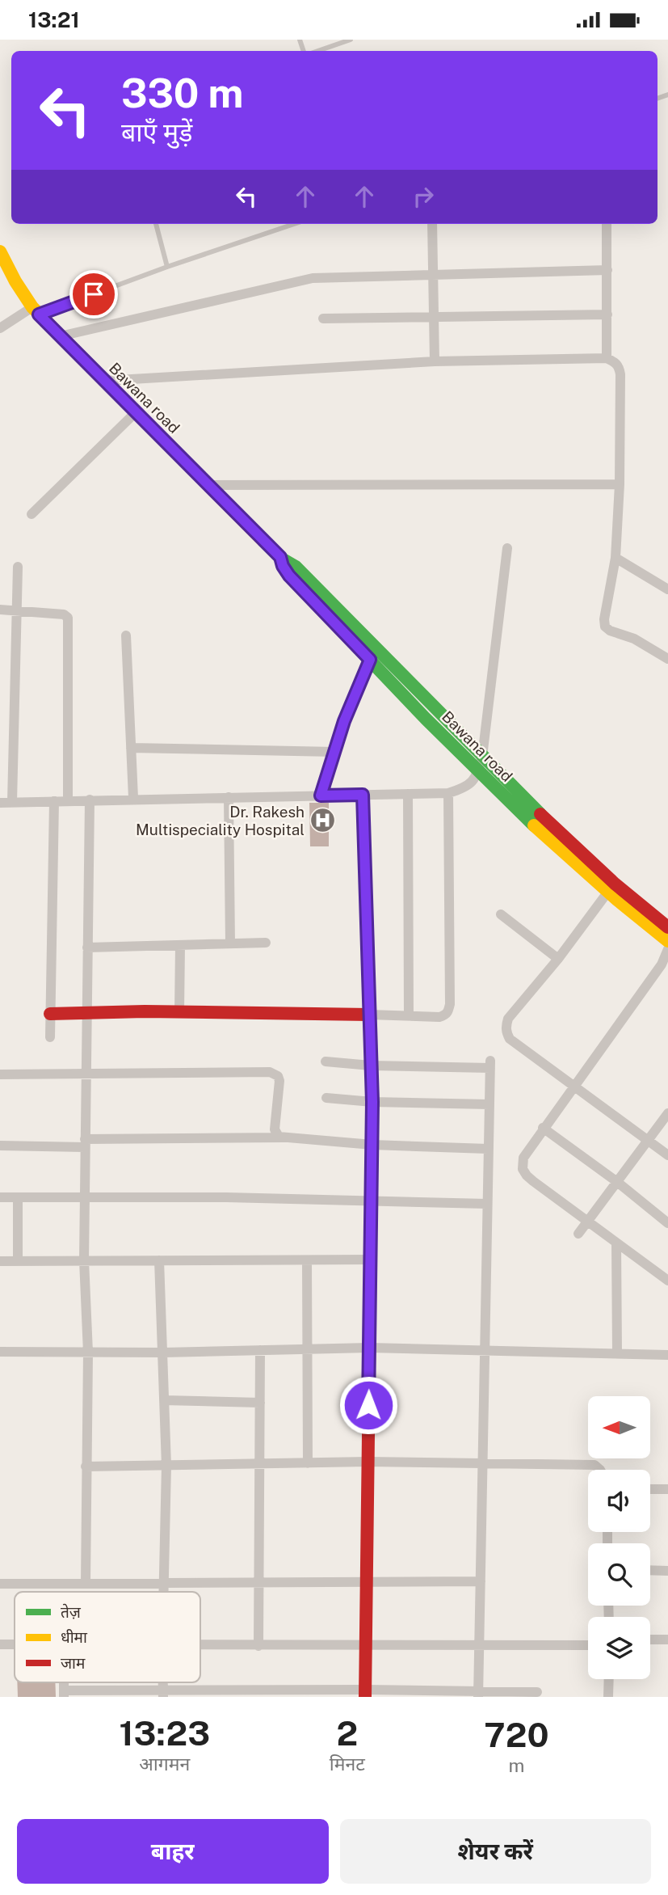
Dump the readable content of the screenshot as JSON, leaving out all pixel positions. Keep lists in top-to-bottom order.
{
  "streets": {
    "street": ["Bawana road"]
  },
  "places": {
    "hospital": ["Dr. Rakesh Multispeciality Hospital"]
  },
  "legend": ["तेज़", "धीमा", "जाम"],
  "north": "left",
  "page": {
    "status": "13:21",
    "turn": ["330 m", "बाएँ मुड़ें"],
    "eta": [
      "13:23",
      "आगमन",
      "2",
      "मिनट",
      "720",
      "m"
    ],
    "buttons": ["बाहर", "शेयर करें"]
  }
}
